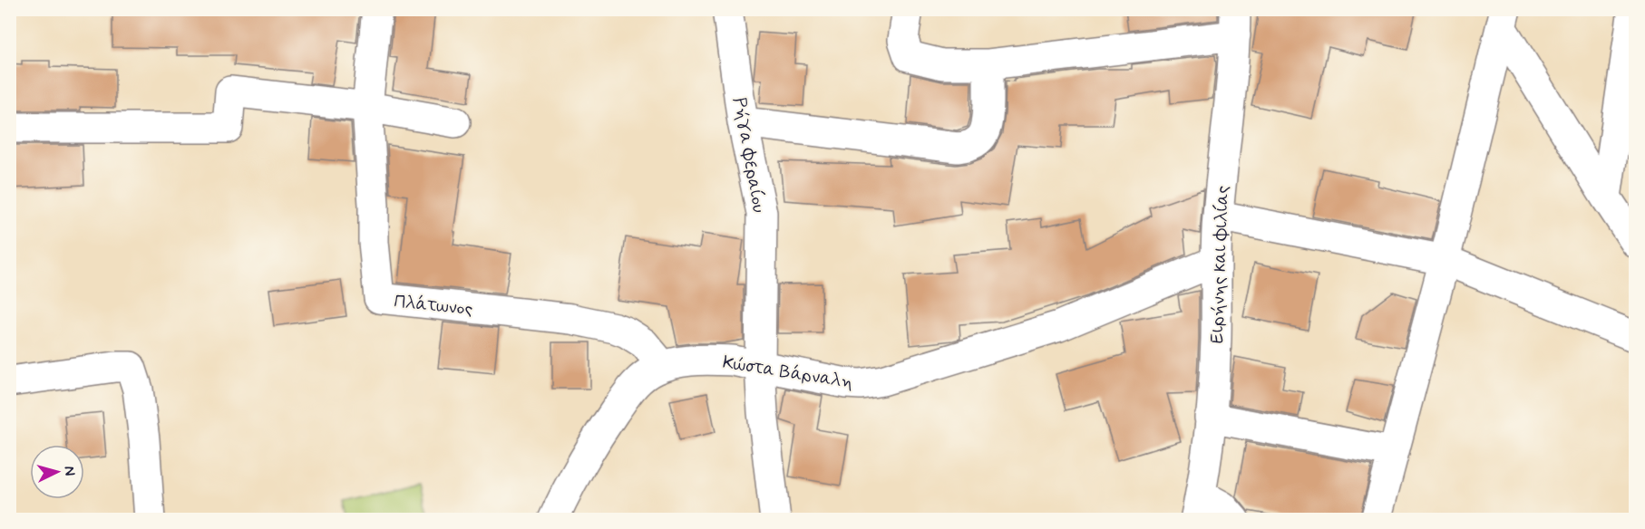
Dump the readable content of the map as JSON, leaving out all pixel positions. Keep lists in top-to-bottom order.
{
  "streets": {
    "street": [
      "Ρήγα Φεραίου",
      "Ειρήνης και Φιλίας",
      "Πλάτωνος",
      "Κώστα Βάρναλη"
    ]
  },
  "crossings": [
    ["Ρήγα Φεραίου", "Κώστα Βάρναλη"],
    ["Ειρήνης και Φιλίας", "Κώστα Βάρναλη"],
    ["Πλάτωνος", "Κώστα Βάρναλη"]
  ],
  "north": "right"
}
